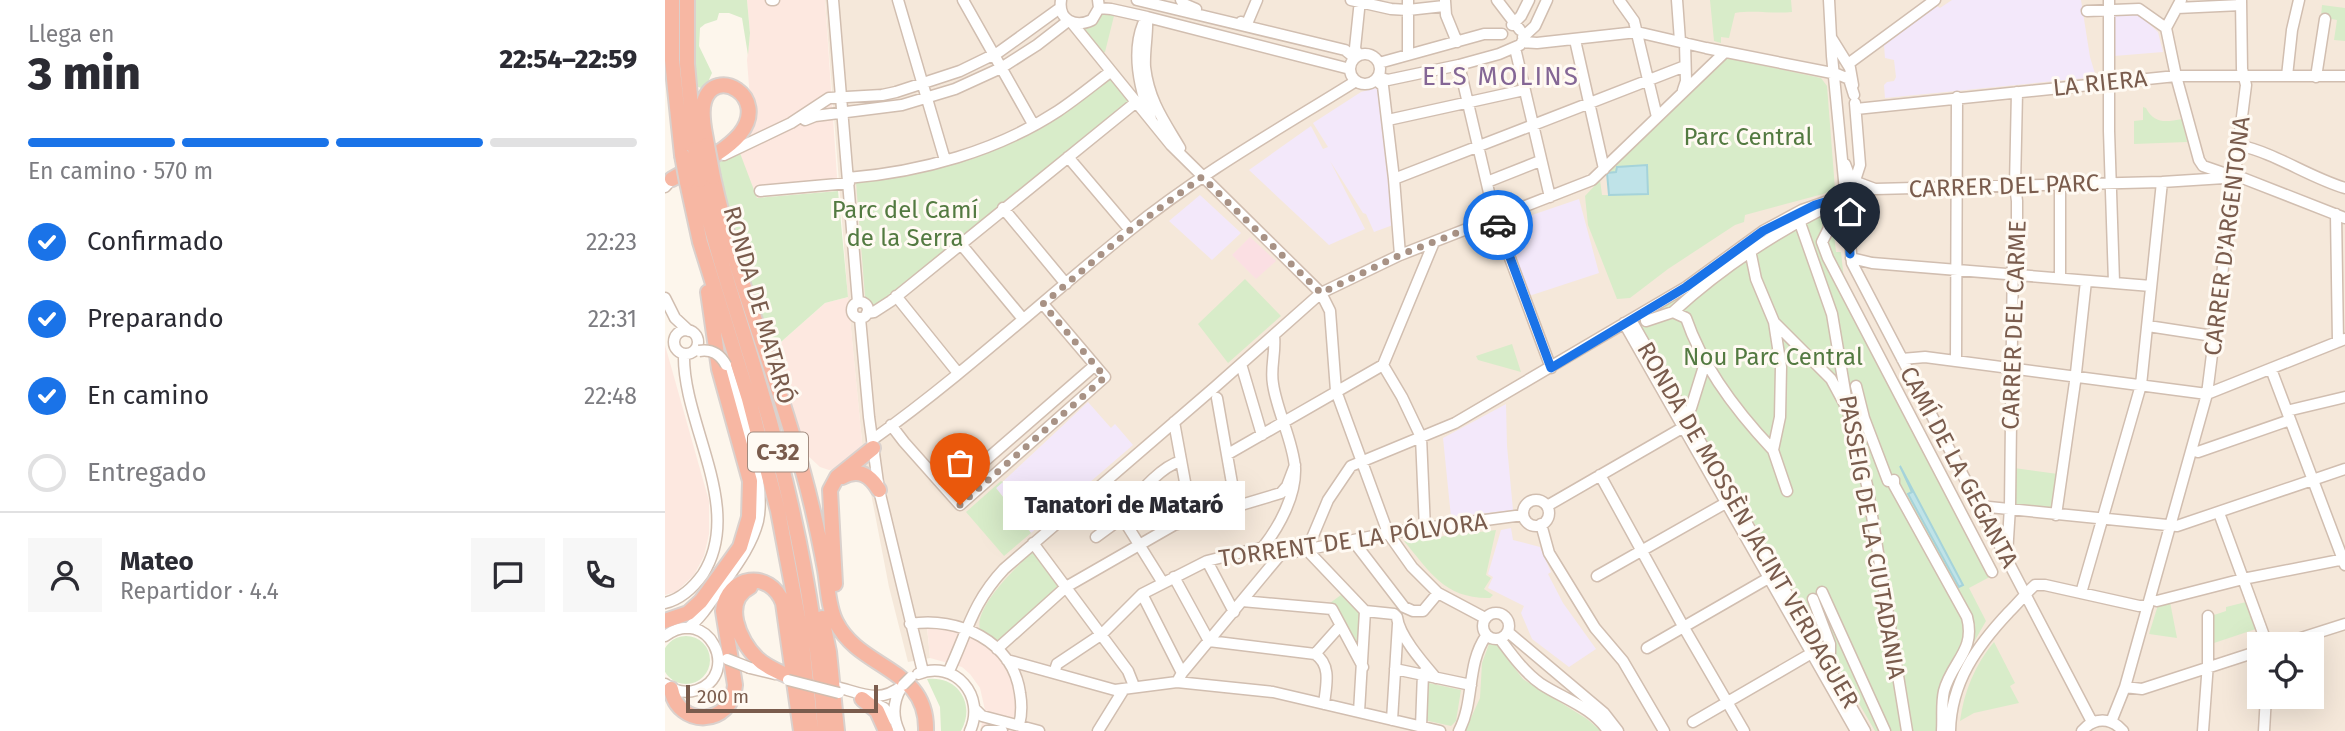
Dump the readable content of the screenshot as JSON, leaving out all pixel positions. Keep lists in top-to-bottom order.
{
  "streets": {
    "highway": ["RONDA DE MATARÓ", "C-32"],
    "street": [
      "LA RIERA",
      "CARRER DEL PARC",
      "CARRER D'ARGENTONA",
      "CARRER DEL CARME",
      "CAMÍ DE LA GEGANTA",
      "RONDA DE MOSSÈN JACINT VERDAGUER",
      "PASSEIG DE LA CIUTADANIA",
      "TORRENT DE LA PÓLVORA"
    ]
  },
  "crossings": [
    ["LA RIERA", "CARRER D'ARGENTONA"],
    ["LA RIERA", "CARRER DEL CARME"],
    ["CARRER DEL PARC", "CARRER D'ARGENTONA"],
    ["CARRER DEL PARC", "CARRER DEL CARME"],
    ["RONDA DE MATARÓ", "C-32"],
    ["CARRER DEL CARME", "CAMÍ DE LA GEGANTA"]
  ],
  "districts": ["ELS MOLINS"],
  "parks": ["Parc Central", "Parc del Camí de la Serra", "Nou Parc Central"],
  "places": ["Tanatori de Mataró"],
  "scale_bar": "200 m",
  "page": {
    "heading": ["3 min", "Llega en", "22:54–22:59"],
    "panel": ["Mateo", "Repartidor · 4.4"],
    "bar": "En camino · 570 m",
    "list": [
      ["Confirmado", "22:23"],
      ["Preparando", "22:31"],
      ["En camino", "22:48"],
      "Entregado"
    ],
    "bubble": "Tanatori de Mataró",
    "scale": "200 m"
  }
}
